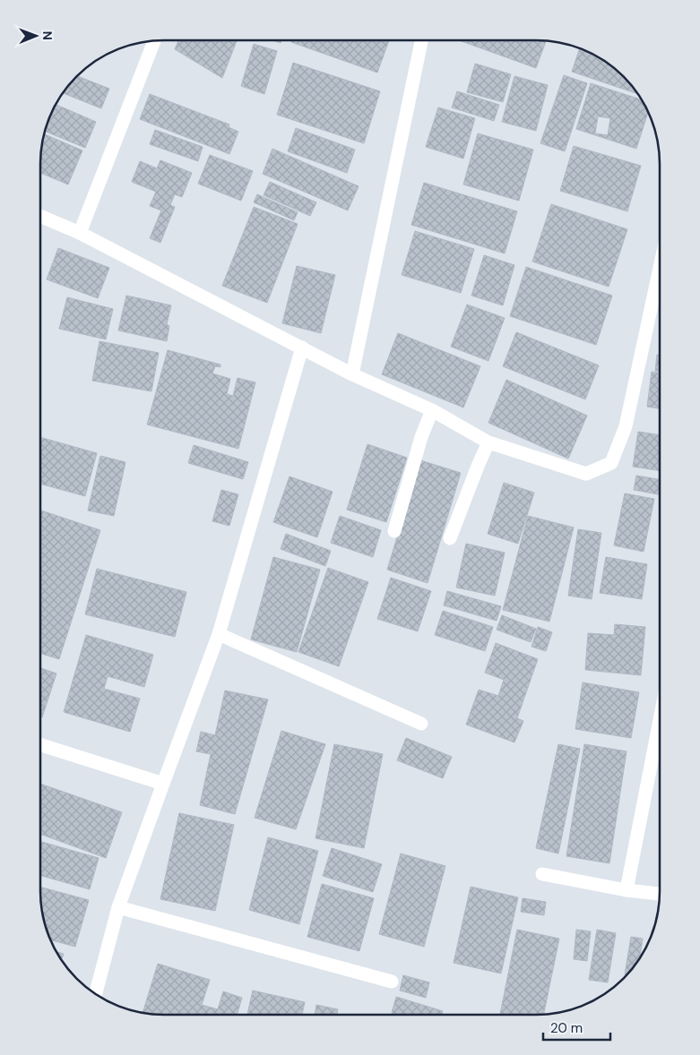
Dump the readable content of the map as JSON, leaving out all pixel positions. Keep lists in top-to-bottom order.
{
  "scale_bar": "20 m",
  "north": "right"
}
